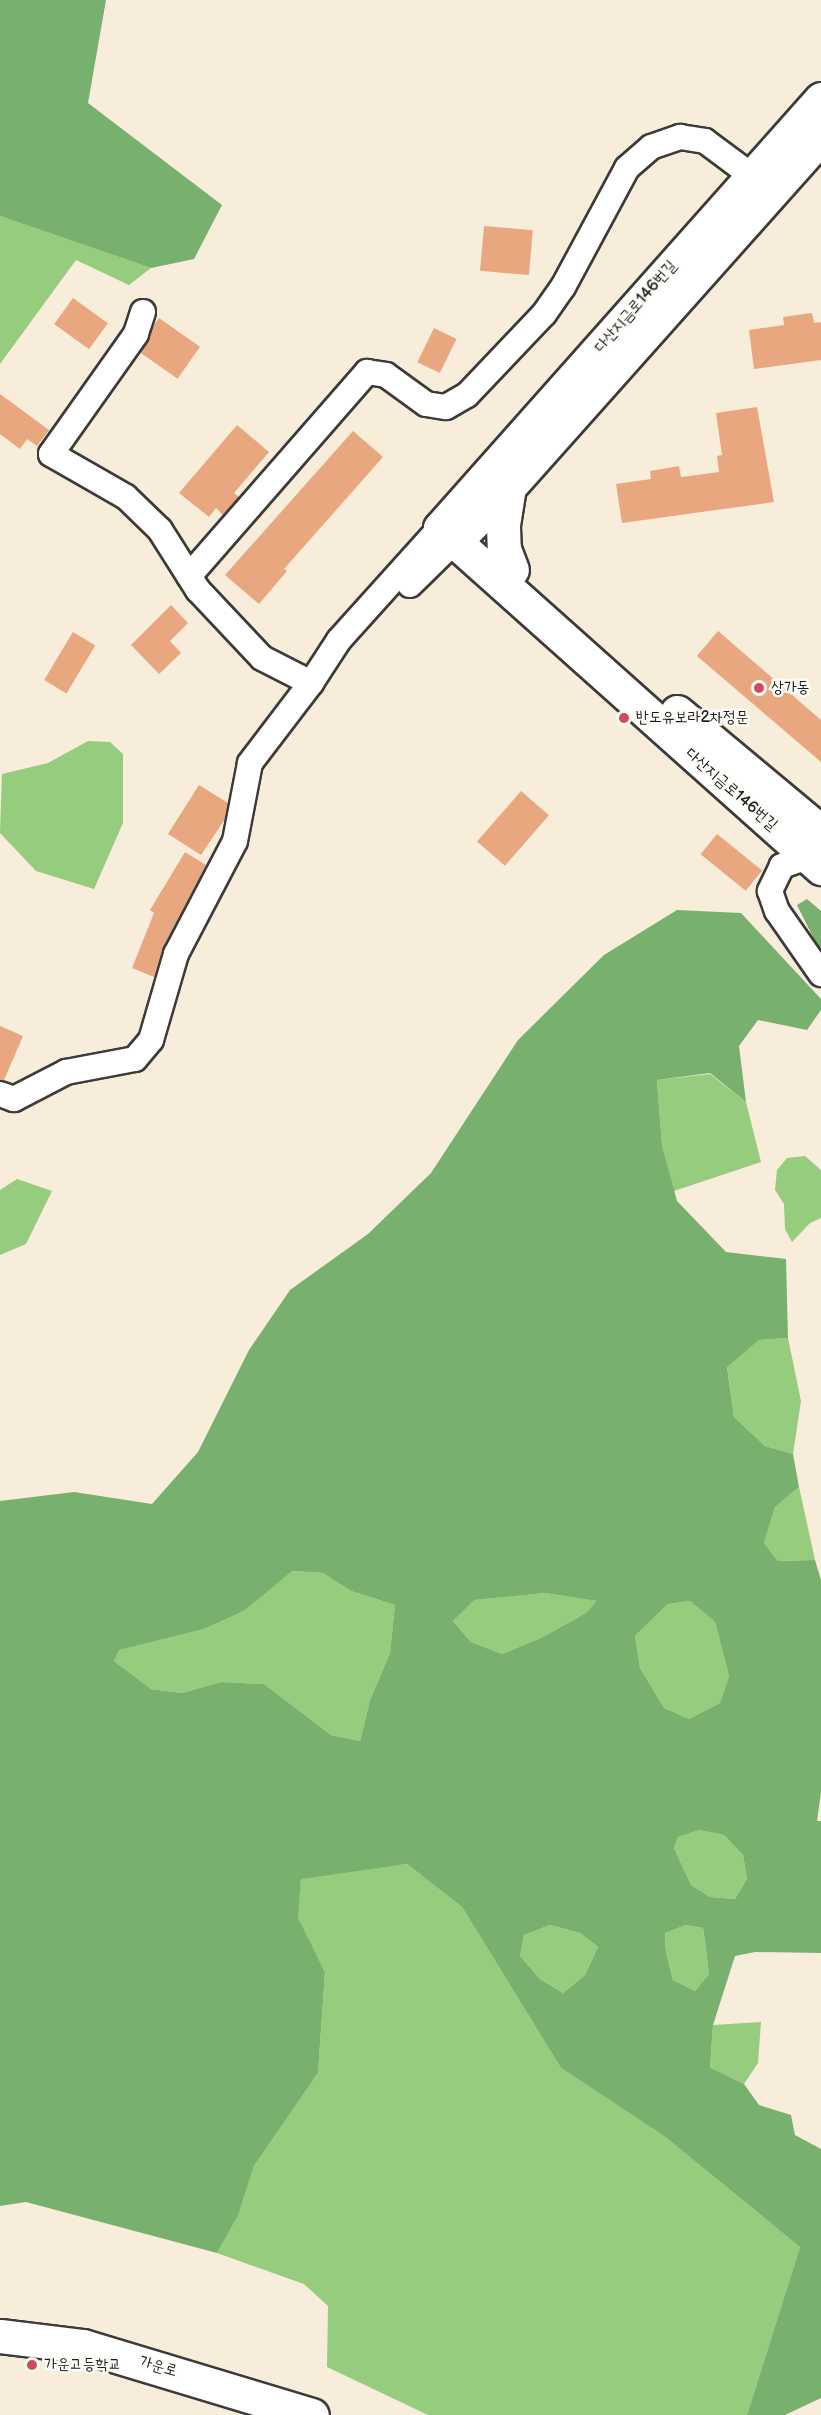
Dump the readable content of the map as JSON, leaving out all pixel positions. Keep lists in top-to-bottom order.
{
  "streets": {
    "street": ["다산지금로146번길", "가운로"]
  },
  "places": ["상가동", "반도유보라2차정문", "가운고등학교"]
}
